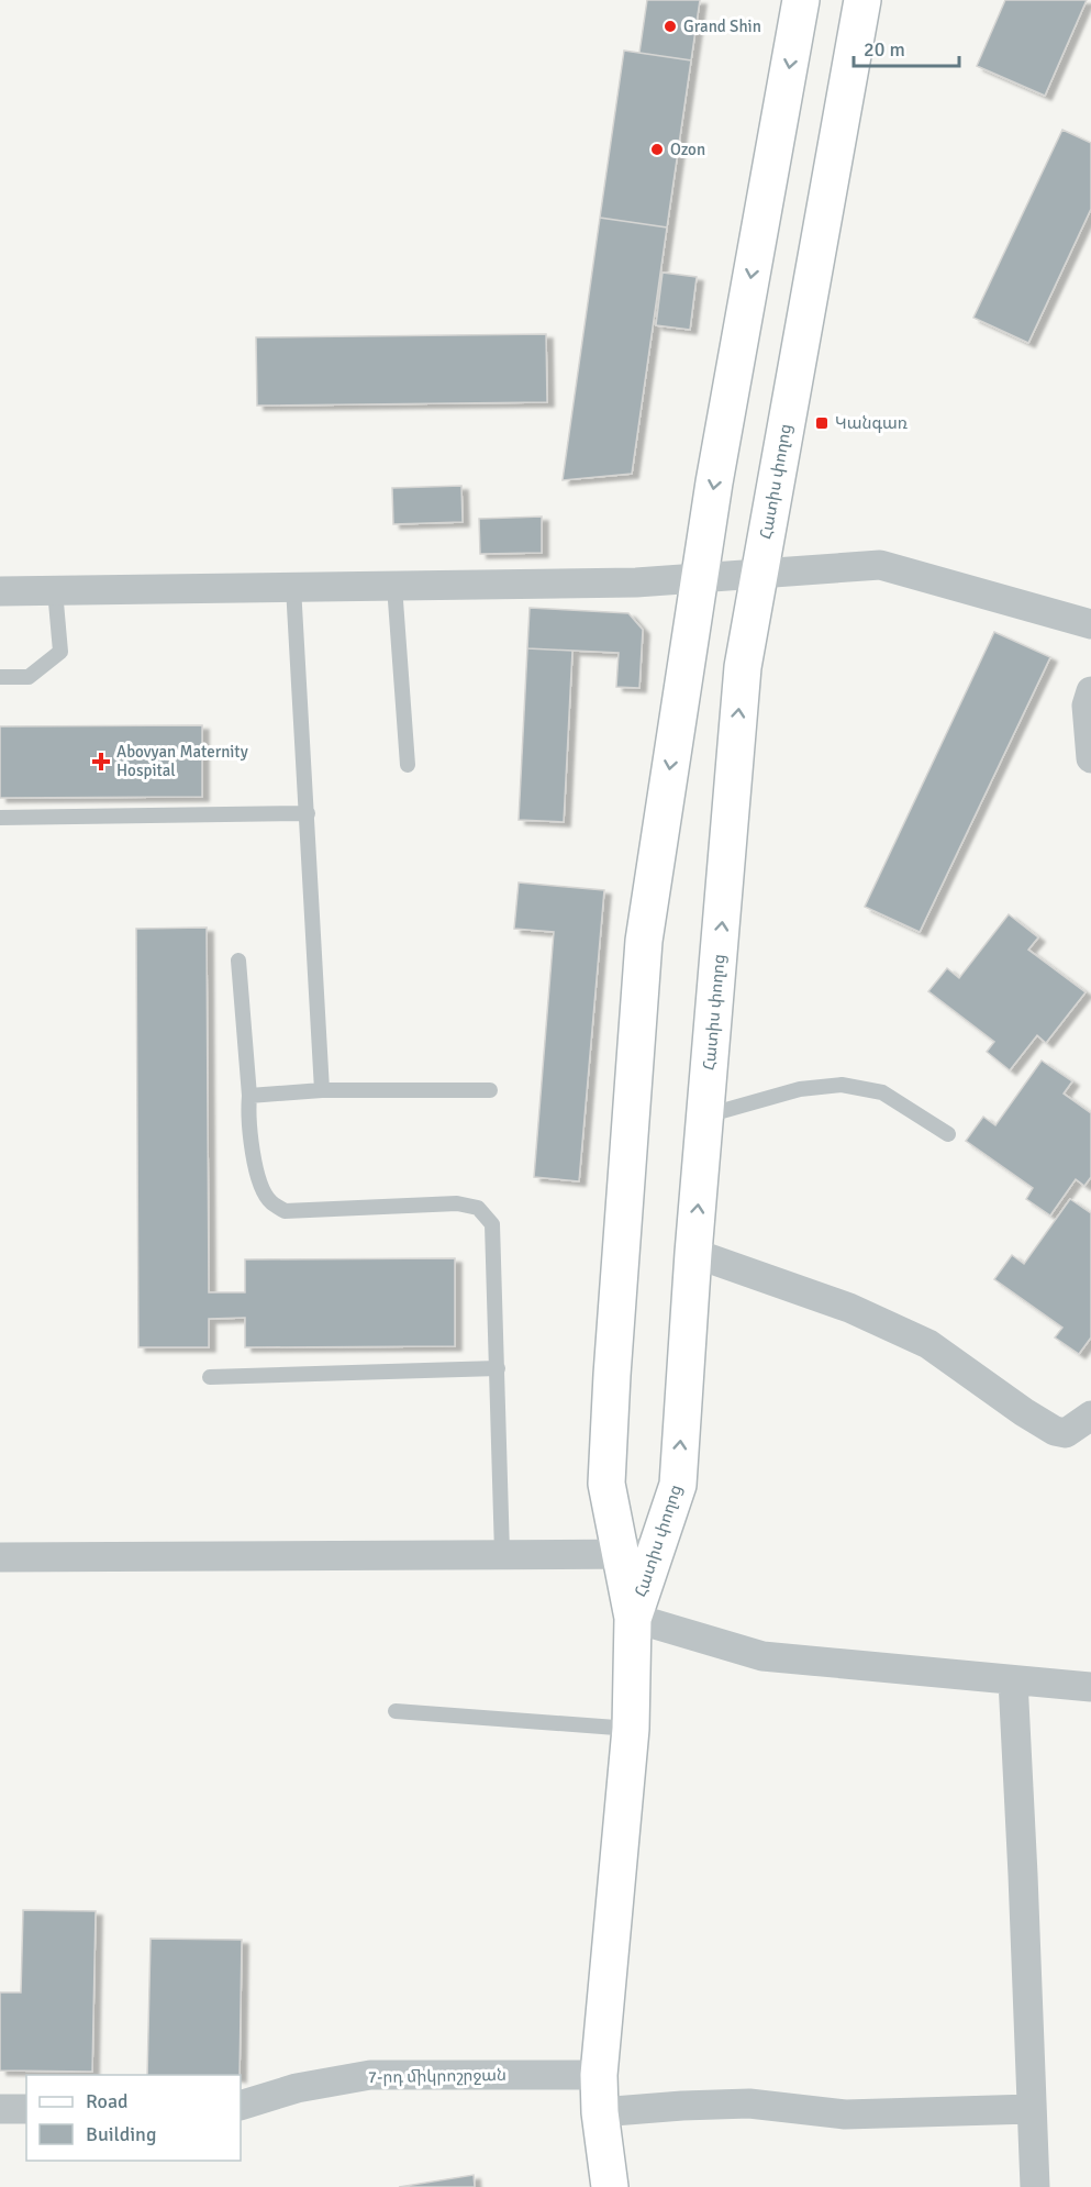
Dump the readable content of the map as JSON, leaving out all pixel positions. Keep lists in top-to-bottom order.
{
  "streets": {
    "main road": ["Հատիս փողոց"],
    "street": ["7-րդ միկրոշրջան"]
  },
  "crossings": [
    ["Հատիս փողոց", "7-րդ միկրոշրջան"]
  ],
  "places": {
    "other": ["Grand Shin", "Ozon"],
    "transit": ["Կանգառ"],
    "health": ["Abovyan Maternity Hospital"]
  },
  "legend": ["Road", "Building"],
  "scale_bar": "20 m"
}
